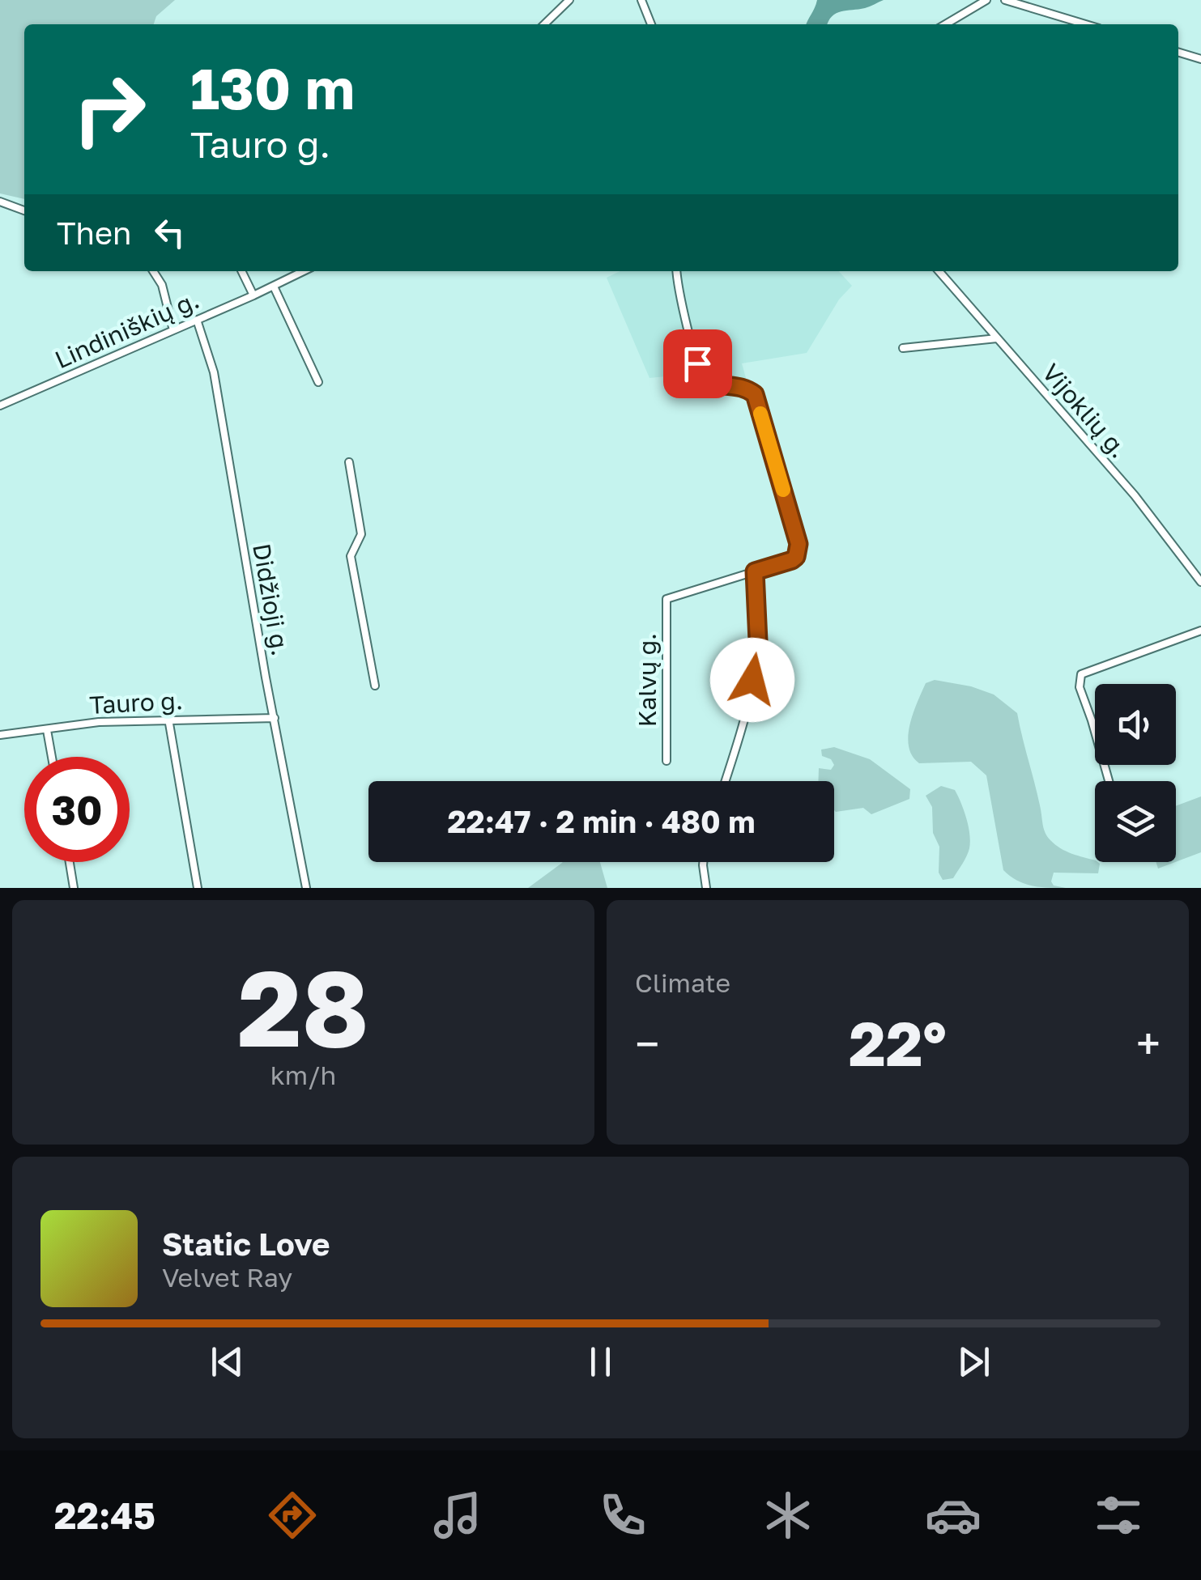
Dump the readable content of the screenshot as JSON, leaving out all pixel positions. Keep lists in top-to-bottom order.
{
  "streets": {
    "street": [
      "Lindiniškių g.",
      "Vijoklių g.",
      "Didžioji g.",
      "Kalvų g.",
      "Tauro g."
    ]
  },
  "crossings": [
    ["Lindiniškių g.", "Didžioji g."],
    ["Didžioji g.", "Tauro g."]
  ],
  "page": {
    "turn": ["130 m", "Tauro g."],
    "then": "Then",
    "limit": "30",
    "trip": "22:47 · 2 min · 480 m",
    "tile": [
      ["28", "km/h"],
      "Climate"
    ],
    "heat": ["−", "22°", "+"],
    "song": ["Static Love", "Velvet Ray"],
    "tabs": "22:45"
  }
}
